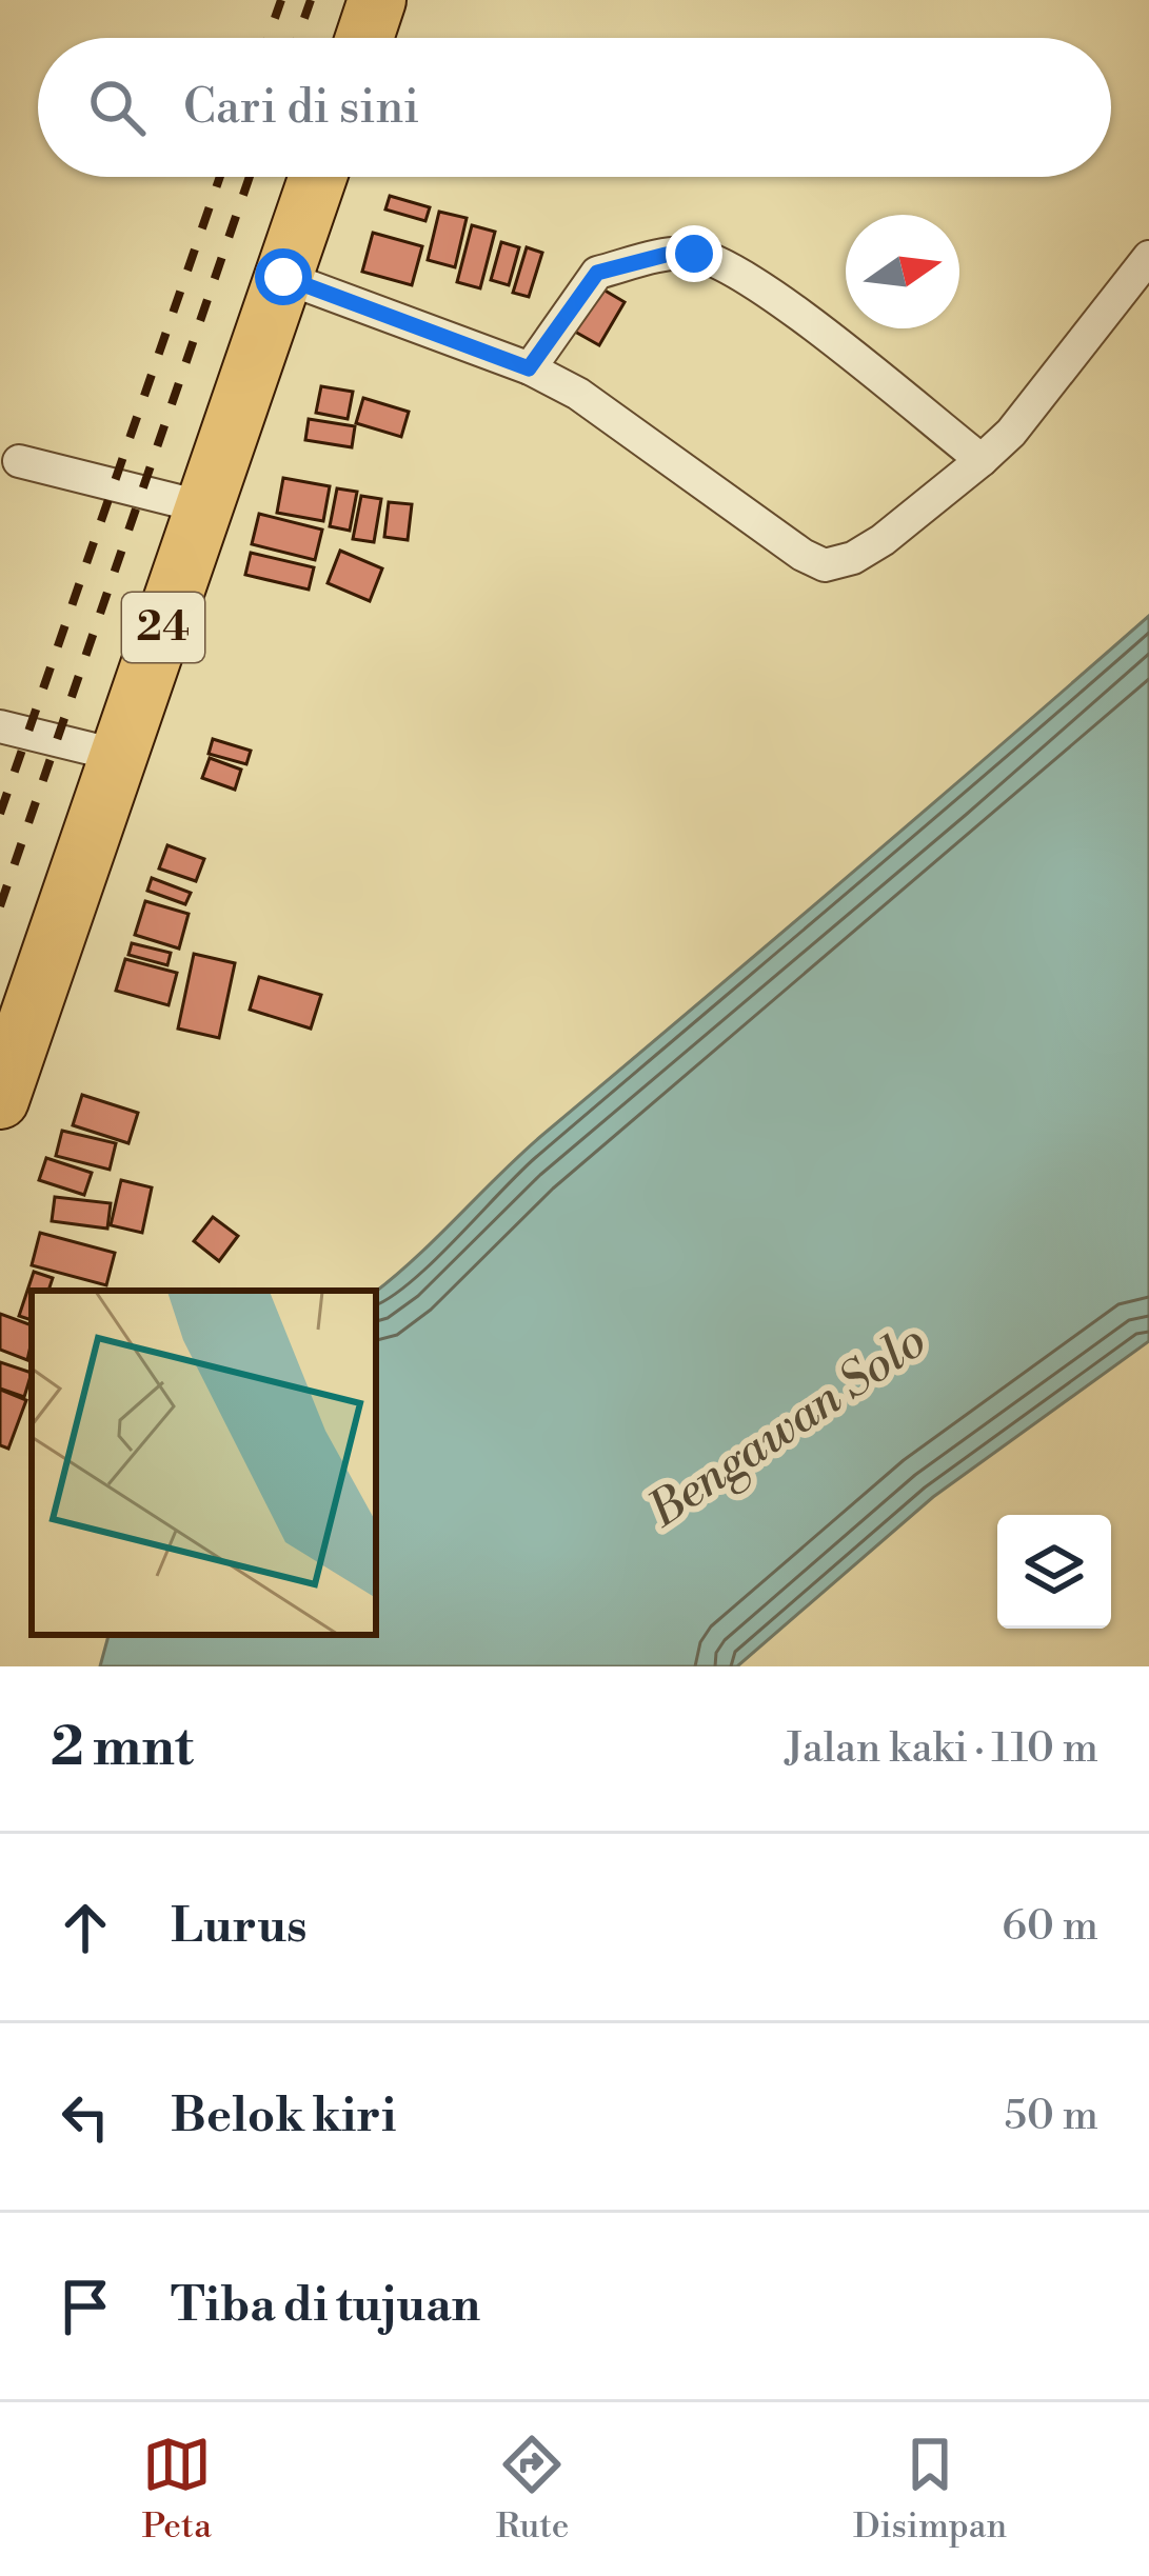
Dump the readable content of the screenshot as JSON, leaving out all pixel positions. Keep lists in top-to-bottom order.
{
  "streets": {
    "highway": ["24"]
  },
  "water": ["Bengawan Solo"],
  "north": "right",
  "page": {
    "search": "Cari di sini",
    "heading": ["2 mnt", "Jalan kaki · 110 m"],
    "list": [
      ["Lurus", "60 m"],
      ["Belok kiri", "50 m"],
      "Tiba di tujuan"
    ],
    "nav": ["Peta", "Rute", "Disimpan"]
  }
}
